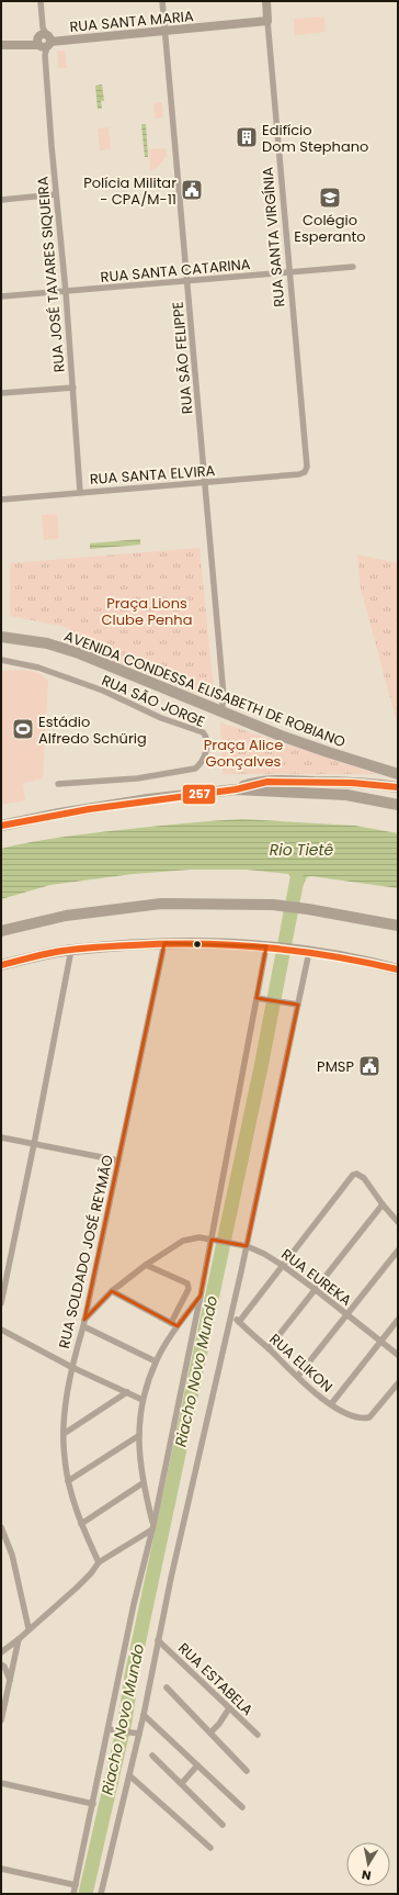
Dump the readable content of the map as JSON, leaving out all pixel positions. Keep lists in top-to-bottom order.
{
  "streets": {
    "highway": ["AVENIDA CONDESSA ELISABETH DE ROBIANO"],
    "street": [
      "RUA SANTA MARIA",
      "RUA SANTA VIRGÍNIA",
      "RUA SANTA CATARINA",
      "RUA JOSÉ TAVARES SIQUEIRA",
      "RUA SÃO FELIPPE",
      "RUA SANTA ELVIRA",
      "RUA SÃO JORGE",
      "RUA SOLDADO JOSÉ REYMÃO",
      "RUA EUREKA",
      "RUA ELIKON",
      "RUA ESTABELA"
    ]
  },
  "crossings": [
    ["RUA SANTA MARIA", "RUA SANTA VIRGÍNIA"],
    ["RUA SANTA MARIA", "RUA JOSÉ TAVARES SIQUEIRA"],
    ["RUA SANTA MARIA", "RUA SÃO FELIPPE"],
    ["RUA SANTA VIRGÍNIA", "RUA SANTA CATARINA"],
    ["RUA SANTA VIRGÍNIA", "RUA SANTA ELVIRA"],
    ["RUA SANTA CATARINA", "RUA JOSÉ TAVARES SIQUEIRA"],
    ["RUA SANTA CATARINA", "RUA SÃO FELIPPE"],
    ["RUA JOSÉ TAVARES SIQUEIRA", "RUA SANTA ELVIRA"],
    ["RUA SÃO FELIPPE", "RUA SANTA ELVIRA"],
    ["RUA SÃO FELIPPE", "AVENIDA CONDESSA ELISABETH DE ROBIANO"],
    ["RUA SOLDADO JOSÉ REYMÃO", "RUA EUREKA"]
  ],
  "water": ["Rio Tietê", "Riacho Novo Mundo"],
  "parks": ["Praça Lions Clube Penha", "Praça Alice Gonçalves"],
  "places": {
    "building": ["Edifício Dom Stephano"],
    "public building": ["Polícia Militar - CPA/M-11", "PMSP"],
    "school or university": ["Colégio Esperanto"],
    "sports": ["Estádio Alfredo Schürig"]
  },
  "lines": ["transit line 257"],
  "north": "bottom"
}
